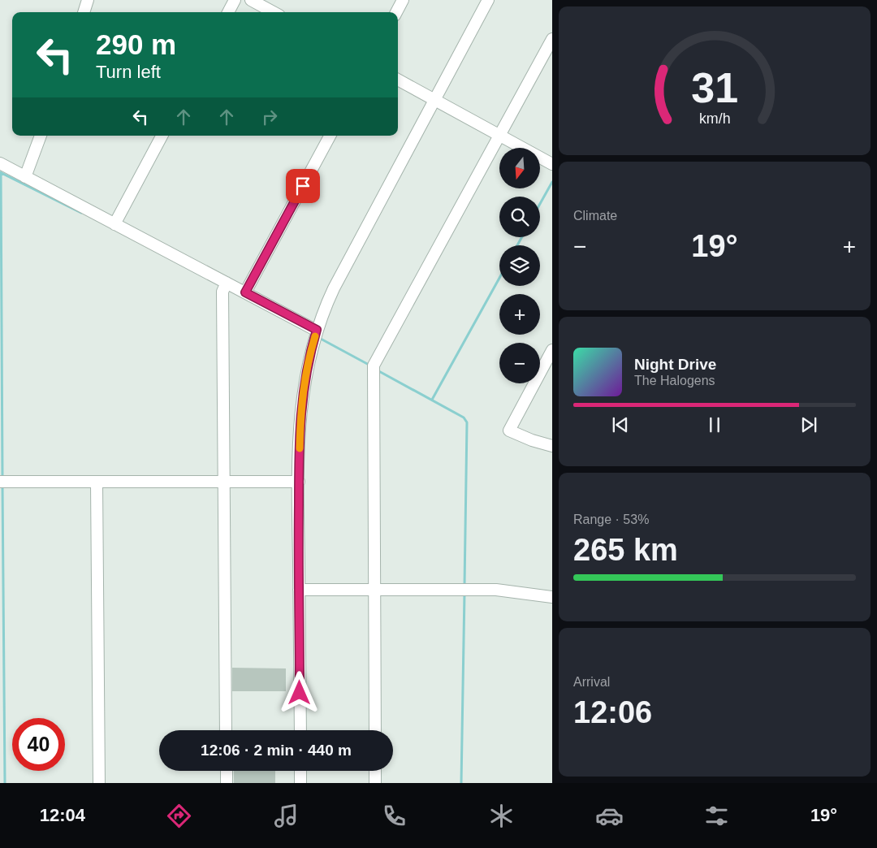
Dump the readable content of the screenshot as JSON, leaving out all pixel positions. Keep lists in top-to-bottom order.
{
  "north": "bottom",
  "page": {
    "turn": ["290 m", "Turn left"],
    "map_buttons": ["+", "−"],
    "tile": [
      "Climate",
      ["Range · 53%", "265 km"],
      ["Arrival", "12:06"]
    ],
    "heat": ["−", "19°", "+"],
    "song": ["Night Drive", "The Halogens"],
    "limit": "40",
    "trip": "12:06 · 2 min · 440 m",
    "tabs": ["12:04", "19°"],
    "gauge": ["31", "km/h"]
  }
}
